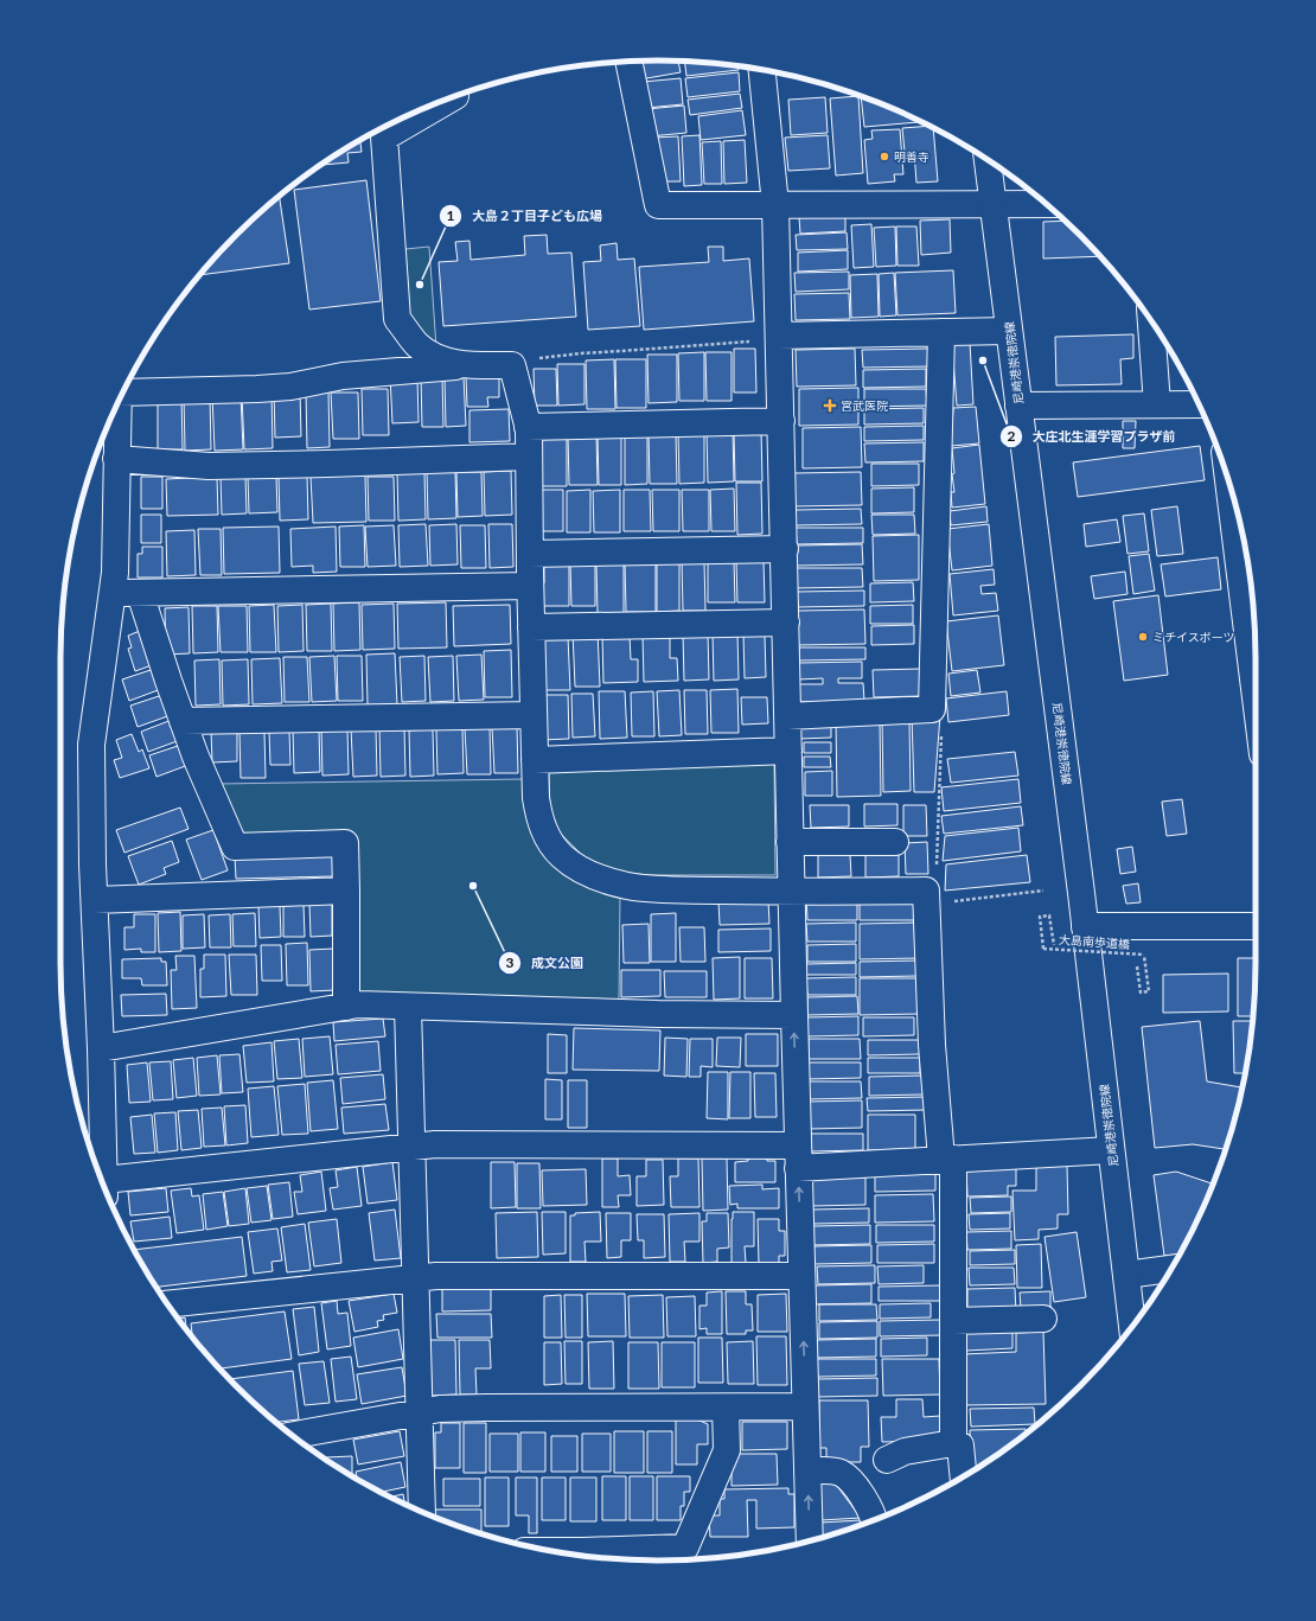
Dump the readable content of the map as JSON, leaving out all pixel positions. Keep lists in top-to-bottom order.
{
  "streets": {
    "street": ["尼崎港崇徳院線"],
    "path": ["大島南歩道橋"]
  },
  "places": {
    "other": [
      "明善寺",
      "大島２丁目子ども広場",
      "大庄北生涯学習プラザ前",
      "ミチイスポーツ",
      "成文公園"
    ],
    "health": ["宮武医院"]
  }
}
